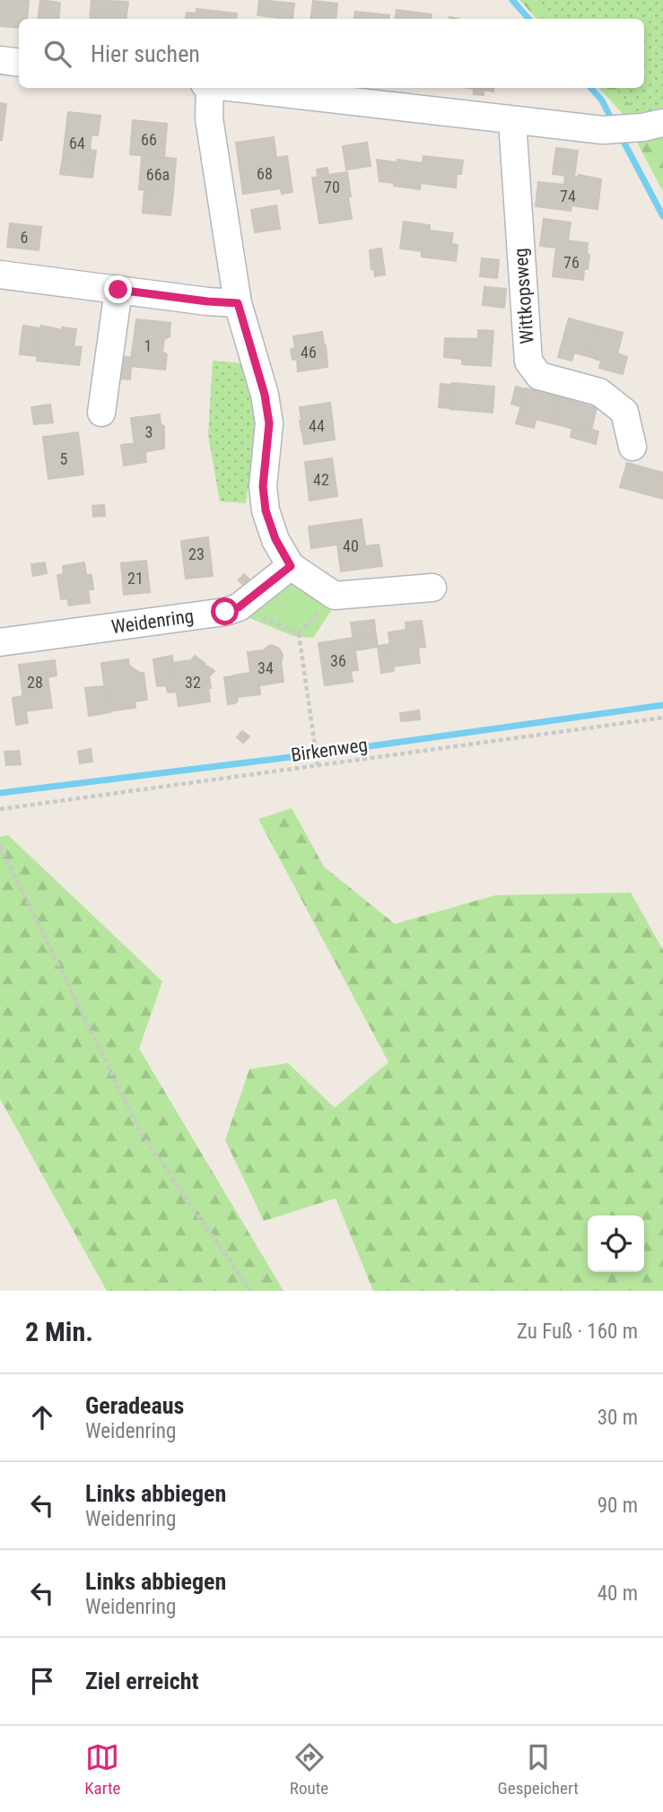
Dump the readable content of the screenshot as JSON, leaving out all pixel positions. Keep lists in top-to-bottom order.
{
  "streets": {
    "street": ["Wittkopsweg", "Weidenring"],
    "path": ["Birkenweg"]
  },
  "house_numbers": [
    "66",
    "64",
    "68",
    "66a",
    "70",
    "74",
    "6",
    "76",
    "1",
    "46",
    "44",
    "3",
    "5",
    "42",
    "40",
    "23",
    "21",
    "36",
    "34",
    "28",
    "32"
  ],
  "page": {
    "search": "Hier suchen",
    "heading": ["2 Min.", "Zu Fuß · 160 m"],
    "list": [
      ["Geradeaus", "Weidenring", "30 m"],
      ["Links abbiegen", "Weidenring", "90 m"],
      ["Links abbiegen", "Weidenring", "40 m"],
      "Ziel erreicht"
    ],
    "nav": ["Karte", "Route", "Gespeichert"]
  }
}
